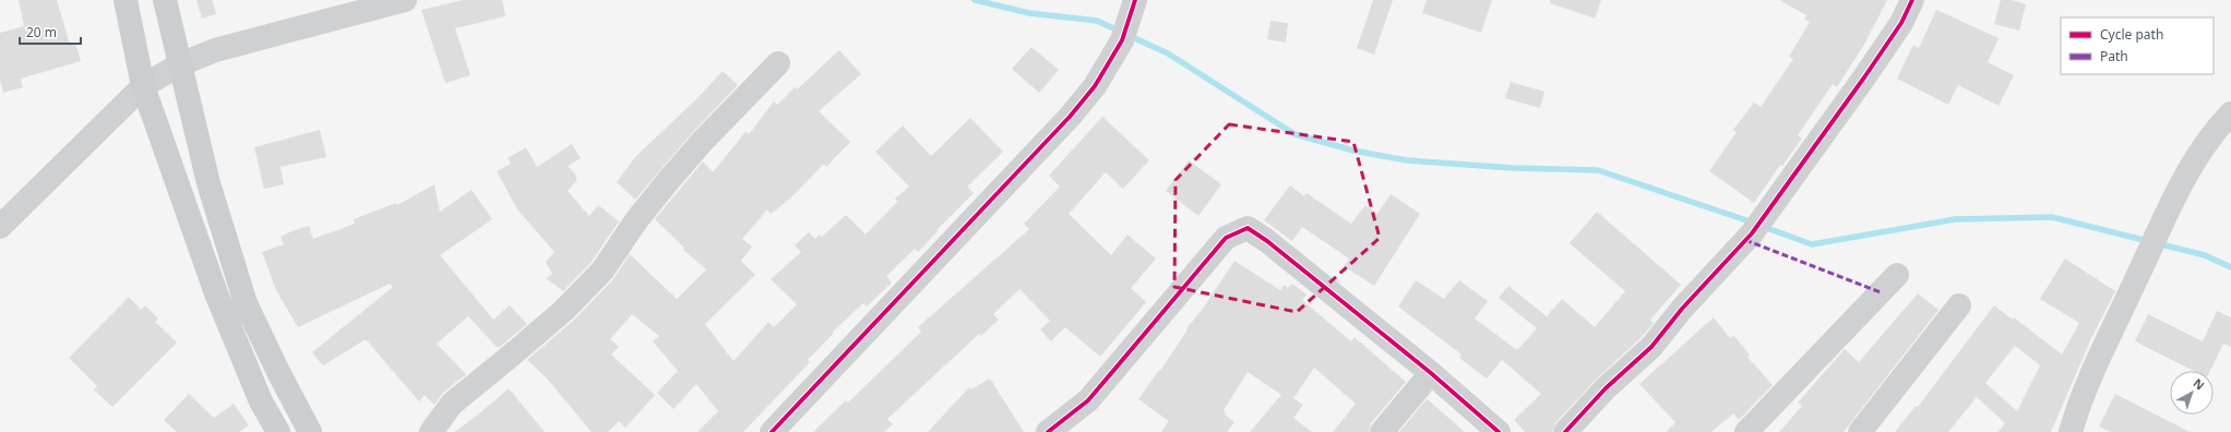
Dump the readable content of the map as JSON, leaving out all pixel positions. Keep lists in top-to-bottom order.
{
  "legend": ["Cycle path", "Path"],
  "scale_bar": "20 m",
  "north": "top right"
}
